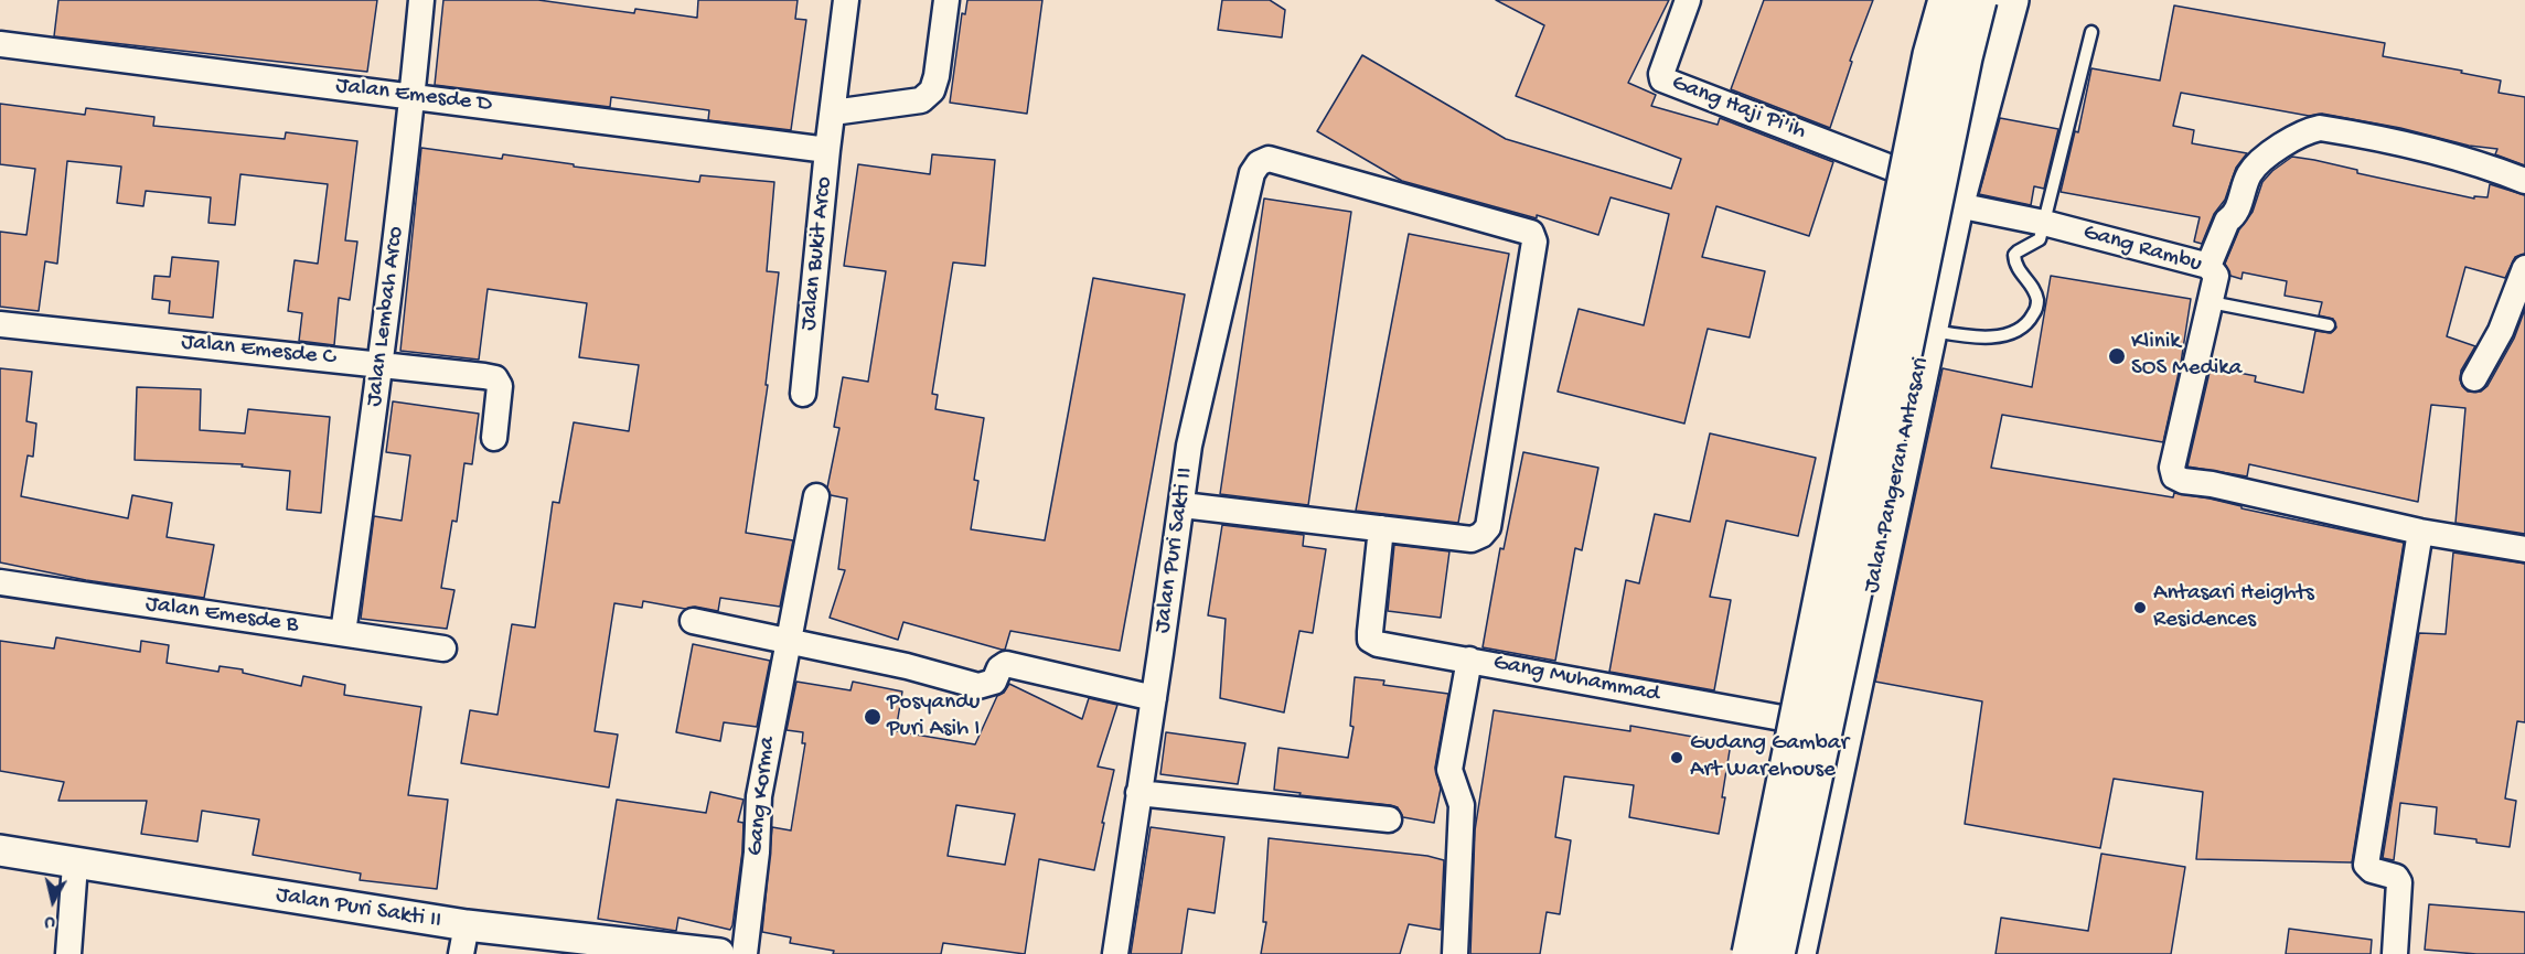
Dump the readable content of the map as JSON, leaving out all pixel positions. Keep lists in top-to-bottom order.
{
  "streets": {
    "main road": ["Jalan Pangeran Antasari"],
    "street": [
      "Jalan Emesde D",
      "Gang Haji Pi'ih",
      "Gang Rambu",
      "Jalan Bukit Arco",
      "Jalan Lembah Arco",
      "Jalan Emesde C",
      "Jalan Puri Sakti II",
      "Jalan Emesde B",
      "Gang Muhammad",
      "Gang Korma"
    ]
  },
  "crossings": [
    ["Jalan Emesde D", "Jalan Bukit Arco"],
    ["Jalan Emesde D", "Jalan Lembah Arco"],
    ["Gang Haji Pi'ih", "Gang Rambu"],
    ["Gang Rambu", "Jalan Pangeran Antasari"],
    ["Jalan Lembah Arco", "Jalan Emesde C"],
    ["Jalan Lembah Arco", "Jalan Emesde B"]
  ],
  "places": [
    "Klinik SOS Medika",
    "Antasari Heights Residences",
    "Posyandu Puri Asih I",
    "Gudang Gambar Art Warehouse"
  ],
  "north": "bottom"
}
